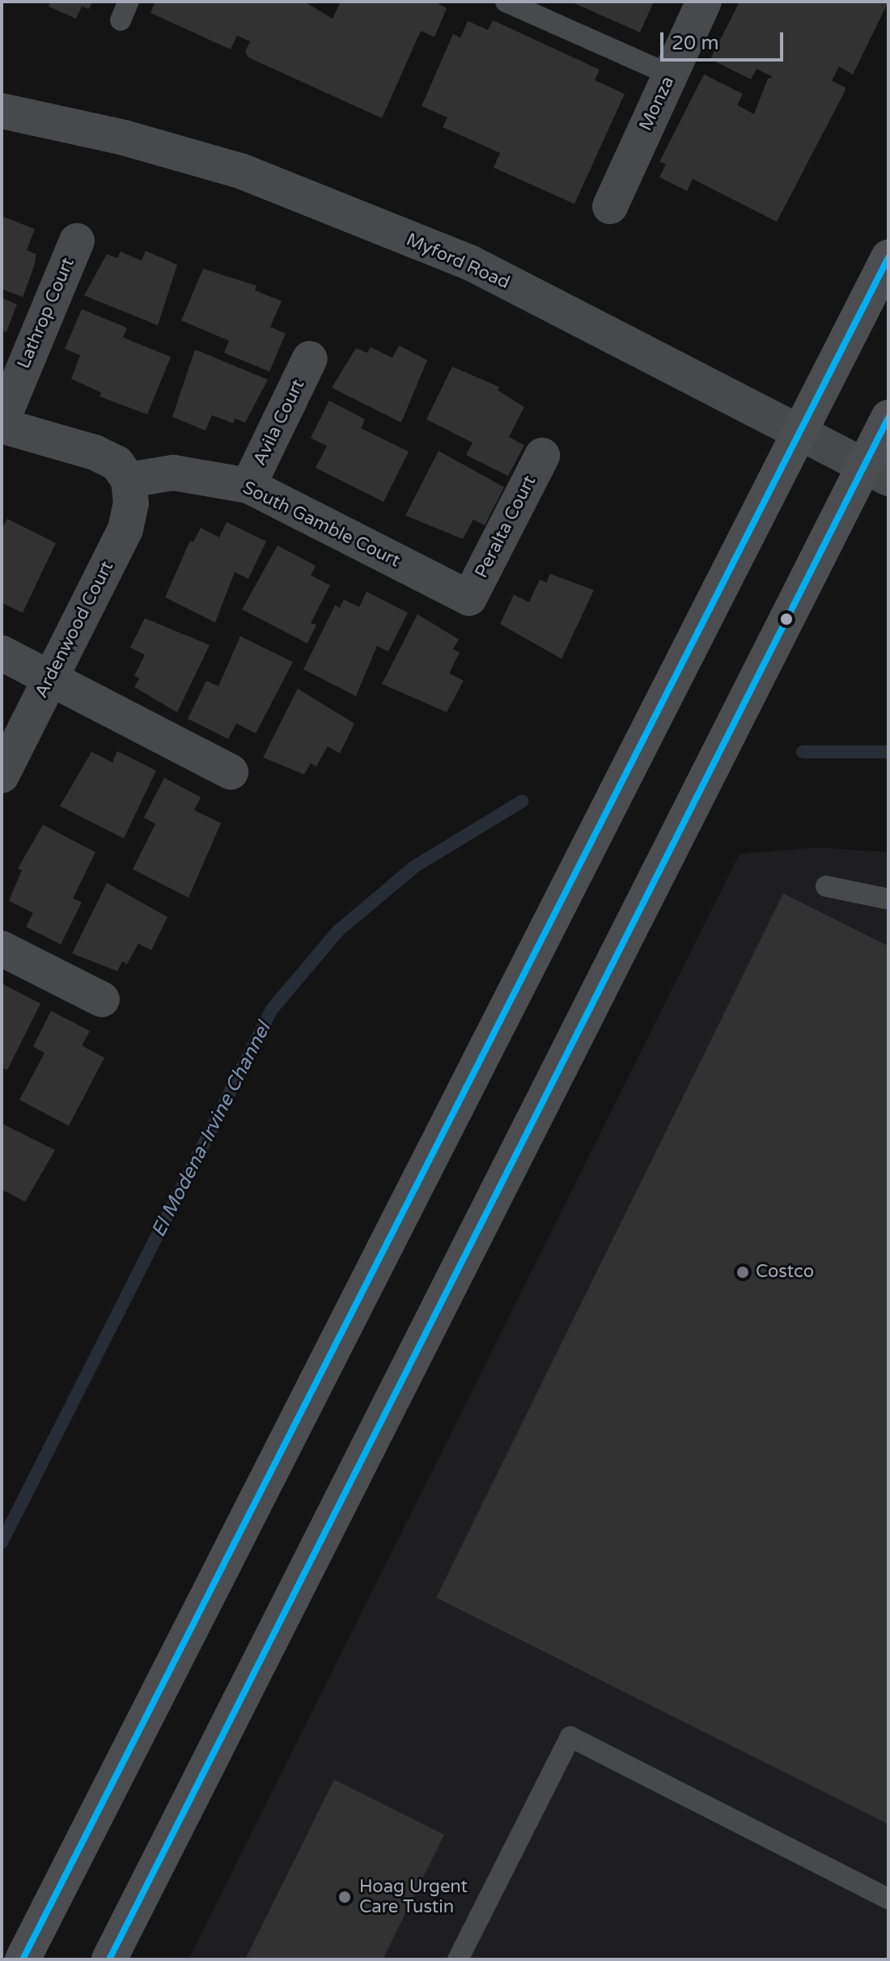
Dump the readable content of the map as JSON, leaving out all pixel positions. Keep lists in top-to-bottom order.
{
  "streets": {
    "street": [
      "Monza",
      "Myford Road",
      "Lathrop Court",
      "Avila Court",
      "South Gamble Court",
      "Peralta Court",
      "Ardenwood Court"
    ]
  },
  "crossings": [
    ["Avila Court", "South Gamble Court"],
    ["South Gamble Court", "Peralta Court"],
    ["South Gamble Court", "Ardenwood Court"]
  ],
  "water": ["El Modena-Irvine Channel"],
  "places": ["Costco", "Hoag Urgent Care Tustin"],
  "scale_bar": "20 m"
}
